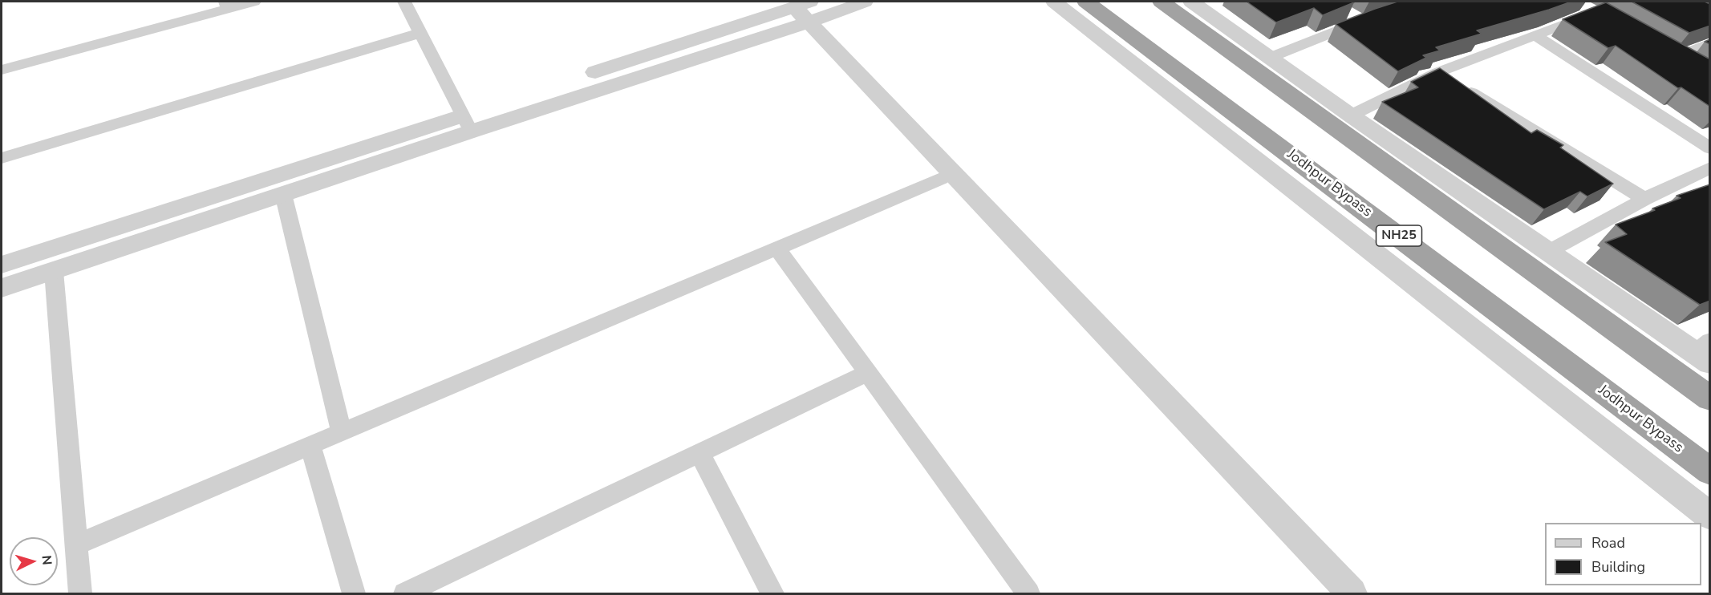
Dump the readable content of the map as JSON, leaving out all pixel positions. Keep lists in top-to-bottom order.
{
  "streets": {
    "highway": ["Jodhpur Bypass", "NH25"]
  },
  "legend": ["Road", "Building"],
  "north": "right"
}
